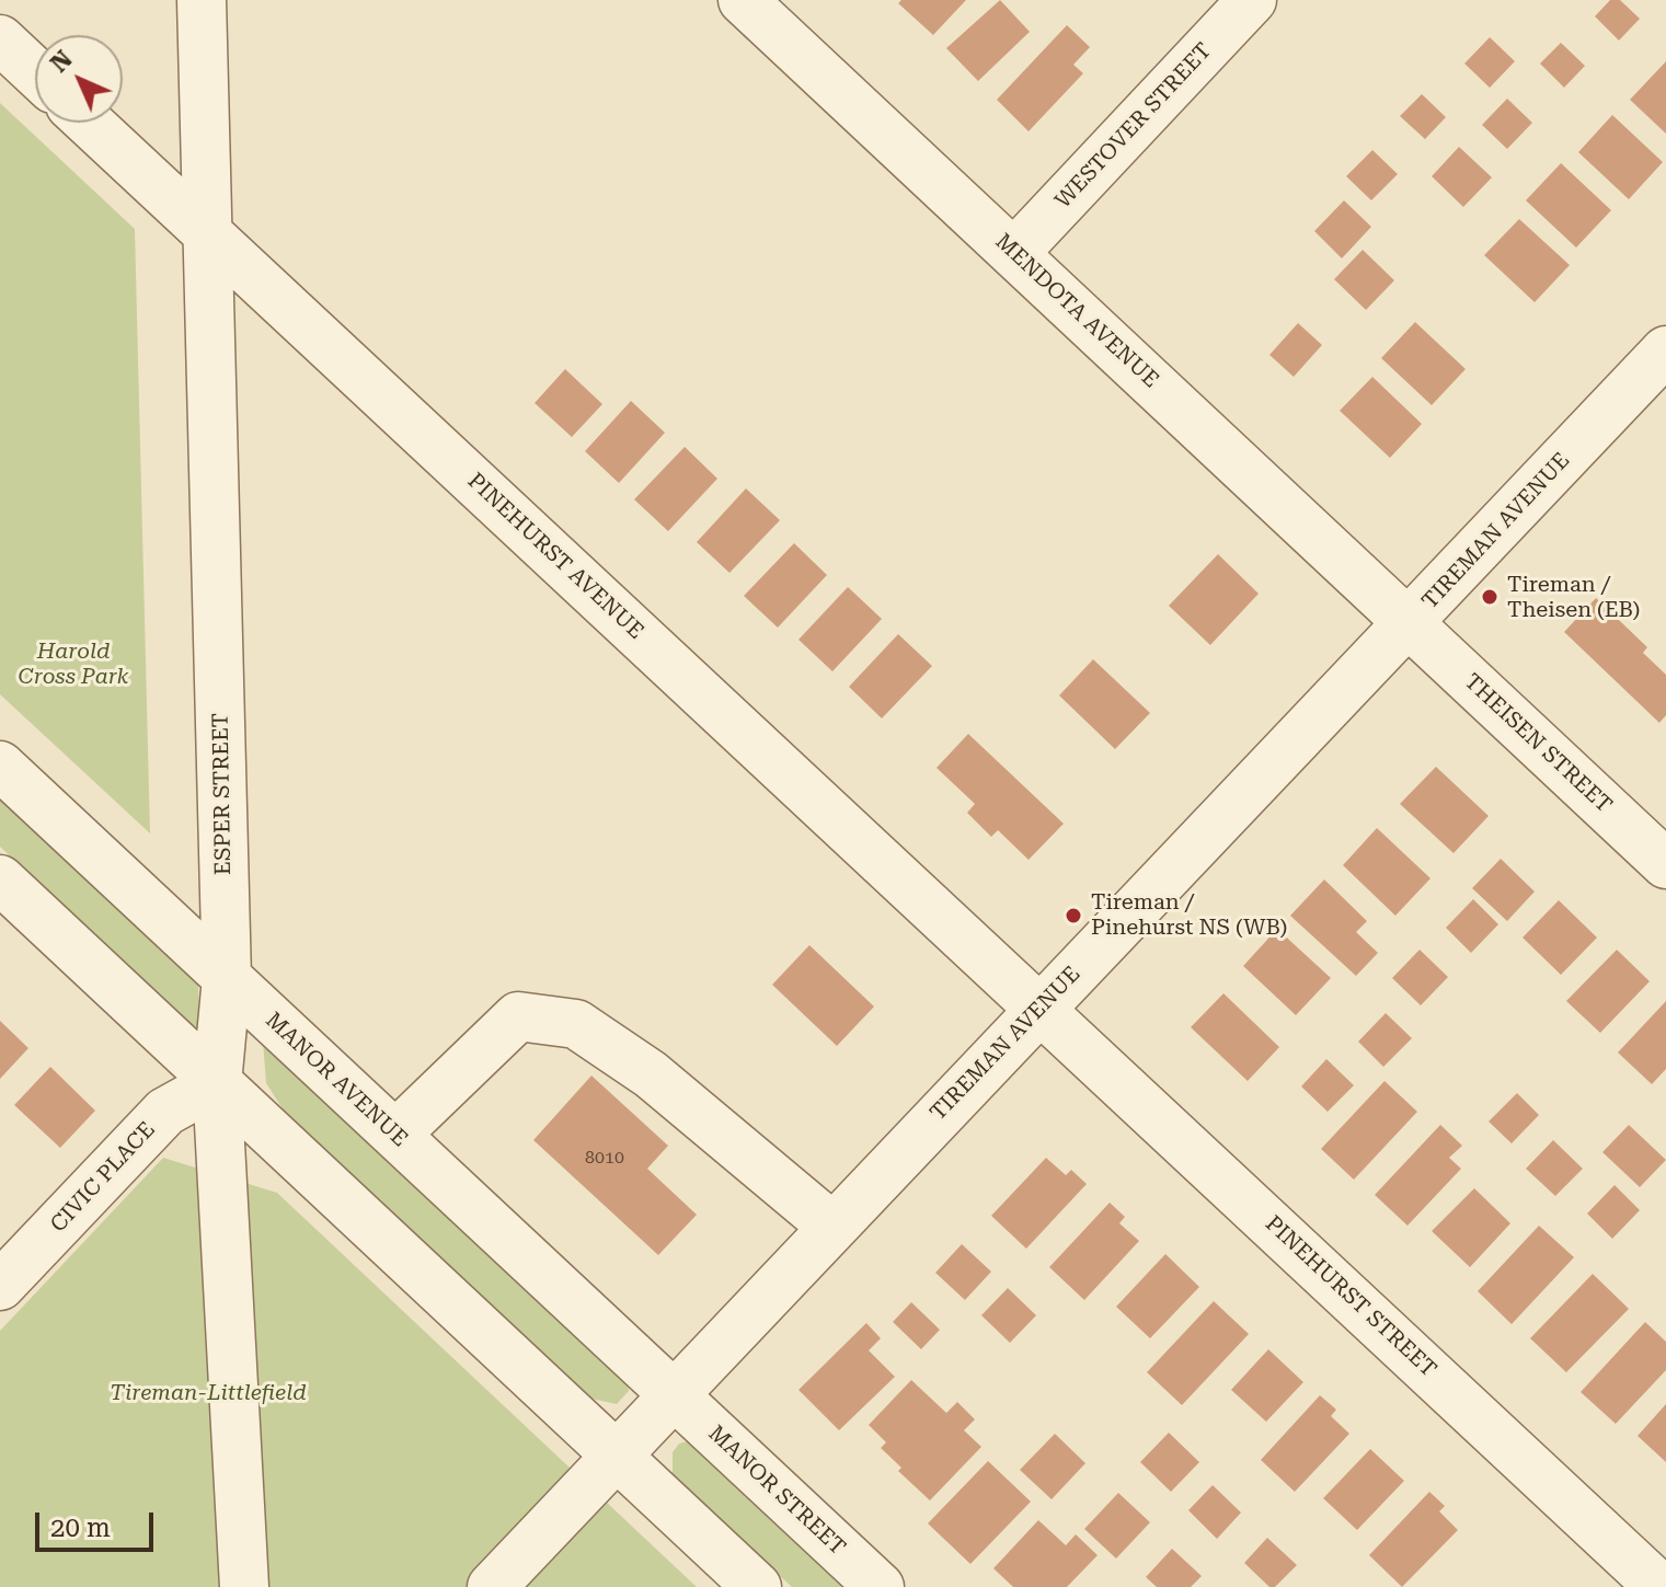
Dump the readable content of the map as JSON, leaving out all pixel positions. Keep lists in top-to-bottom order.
{
  "streets": {
    "street": [
      "WESTOVER STREET",
      "MENDOTA AVENUE",
      "TIREMAN AVENUE",
      "PINEHURST AVENUE",
      "THEISEN STREET",
      "ESPER STREET",
      "MANOR AVENUE",
      "CIVIC PLACE",
      "PINEHURST STREET",
      "MANOR STREET"
    ]
  },
  "crossings": [
    ["WESTOVER STREET", "MENDOTA AVENUE"],
    ["MENDOTA AVENUE", "TIREMAN AVENUE"],
    ["MENDOTA AVENUE", "THEISEN STREET"],
    ["TIREMAN AVENUE", "PINEHURST AVENUE"],
    ["TIREMAN AVENUE", "THEISEN STREET"],
    ["TIREMAN AVENUE", "MANOR AVENUE"],
    ["TIREMAN AVENUE", "PINEHURST STREET"],
    ["TIREMAN AVENUE", "MANOR STREET"],
    ["PINEHURST AVENUE", "ESPER STREET"],
    ["PINEHURST AVENUE", "PINEHURST STREET"],
    ["ESPER STREET", "MANOR AVENUE"],
    ["ESPER STREET", "CIVIC PLACE"],
    ["MANOR AVENUE", "MANOR STREET"]
  ],
  "parks": ["Harold Cross Park", "Tireman-Littlefield"],
  "places": ["Tireman / Theisen (EB)", "Tireman / Pinehurst NS (WB)"],
  "house_numbers": ["8010"],
  "scale_bar": "20 m",
  "north": "top left"
}
